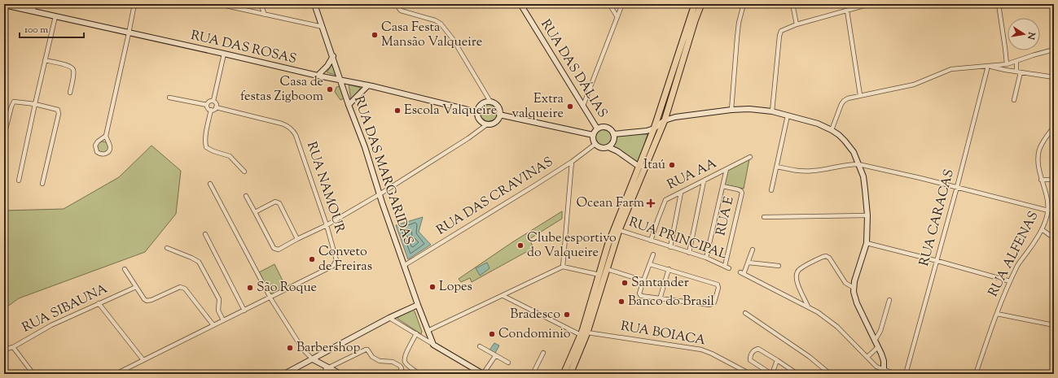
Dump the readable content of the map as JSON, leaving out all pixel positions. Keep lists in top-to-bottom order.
{
  "streets": {
    "street": [
      "RUA DAS ROSAS",
      "RUA DAS DÁLIAS",
      "RUA DAS MARGARIDAS",
      "RUA AA",
      "RUA NAMOUR",
      "RUA DAS CRAVINAS",
      "RUA E",
      "RUA CARACAS",
      "RUA PRINCIPAL",
      "RUA ALFENAS",
      "RUA SIBAUNA",
      "RUA BOIACA"
    ]
  },
  "crossings": [
    ["RUA DAS ROSAS", "RUA DAS MARGARIDAS"],
    ["RUA DAS DÁLIAS", "RUA DAS CRAVINAS"],
    ["RUA DAS MARGARIDAS", "RUA DAS CRAVINAS"],
    ["RUA AA", "RUA PRINCIPAL"],
    ["RUA E", "RUA PRINCIPAL"]
  ],
  "places": {
    "other": [
      "Casa Festa Mansão Valqueire",
      "Casa de festas Zigboom",
      "Extra valqueire",
      "Escola Valqueire",
      "Itaú",
      "Clube esportivo do Valqueire",
      "Conveto de Freiras",
      "Santander",
      "Lopes",
      "São Roque",
      "Banco do Brasil",
      "Bradesco",
      "Condominio",
      "Barbershop"
    ],
    "health": ["Ocean Farm"]
  },
  "scale_bar": "100 m",
  "north": "right"
}
